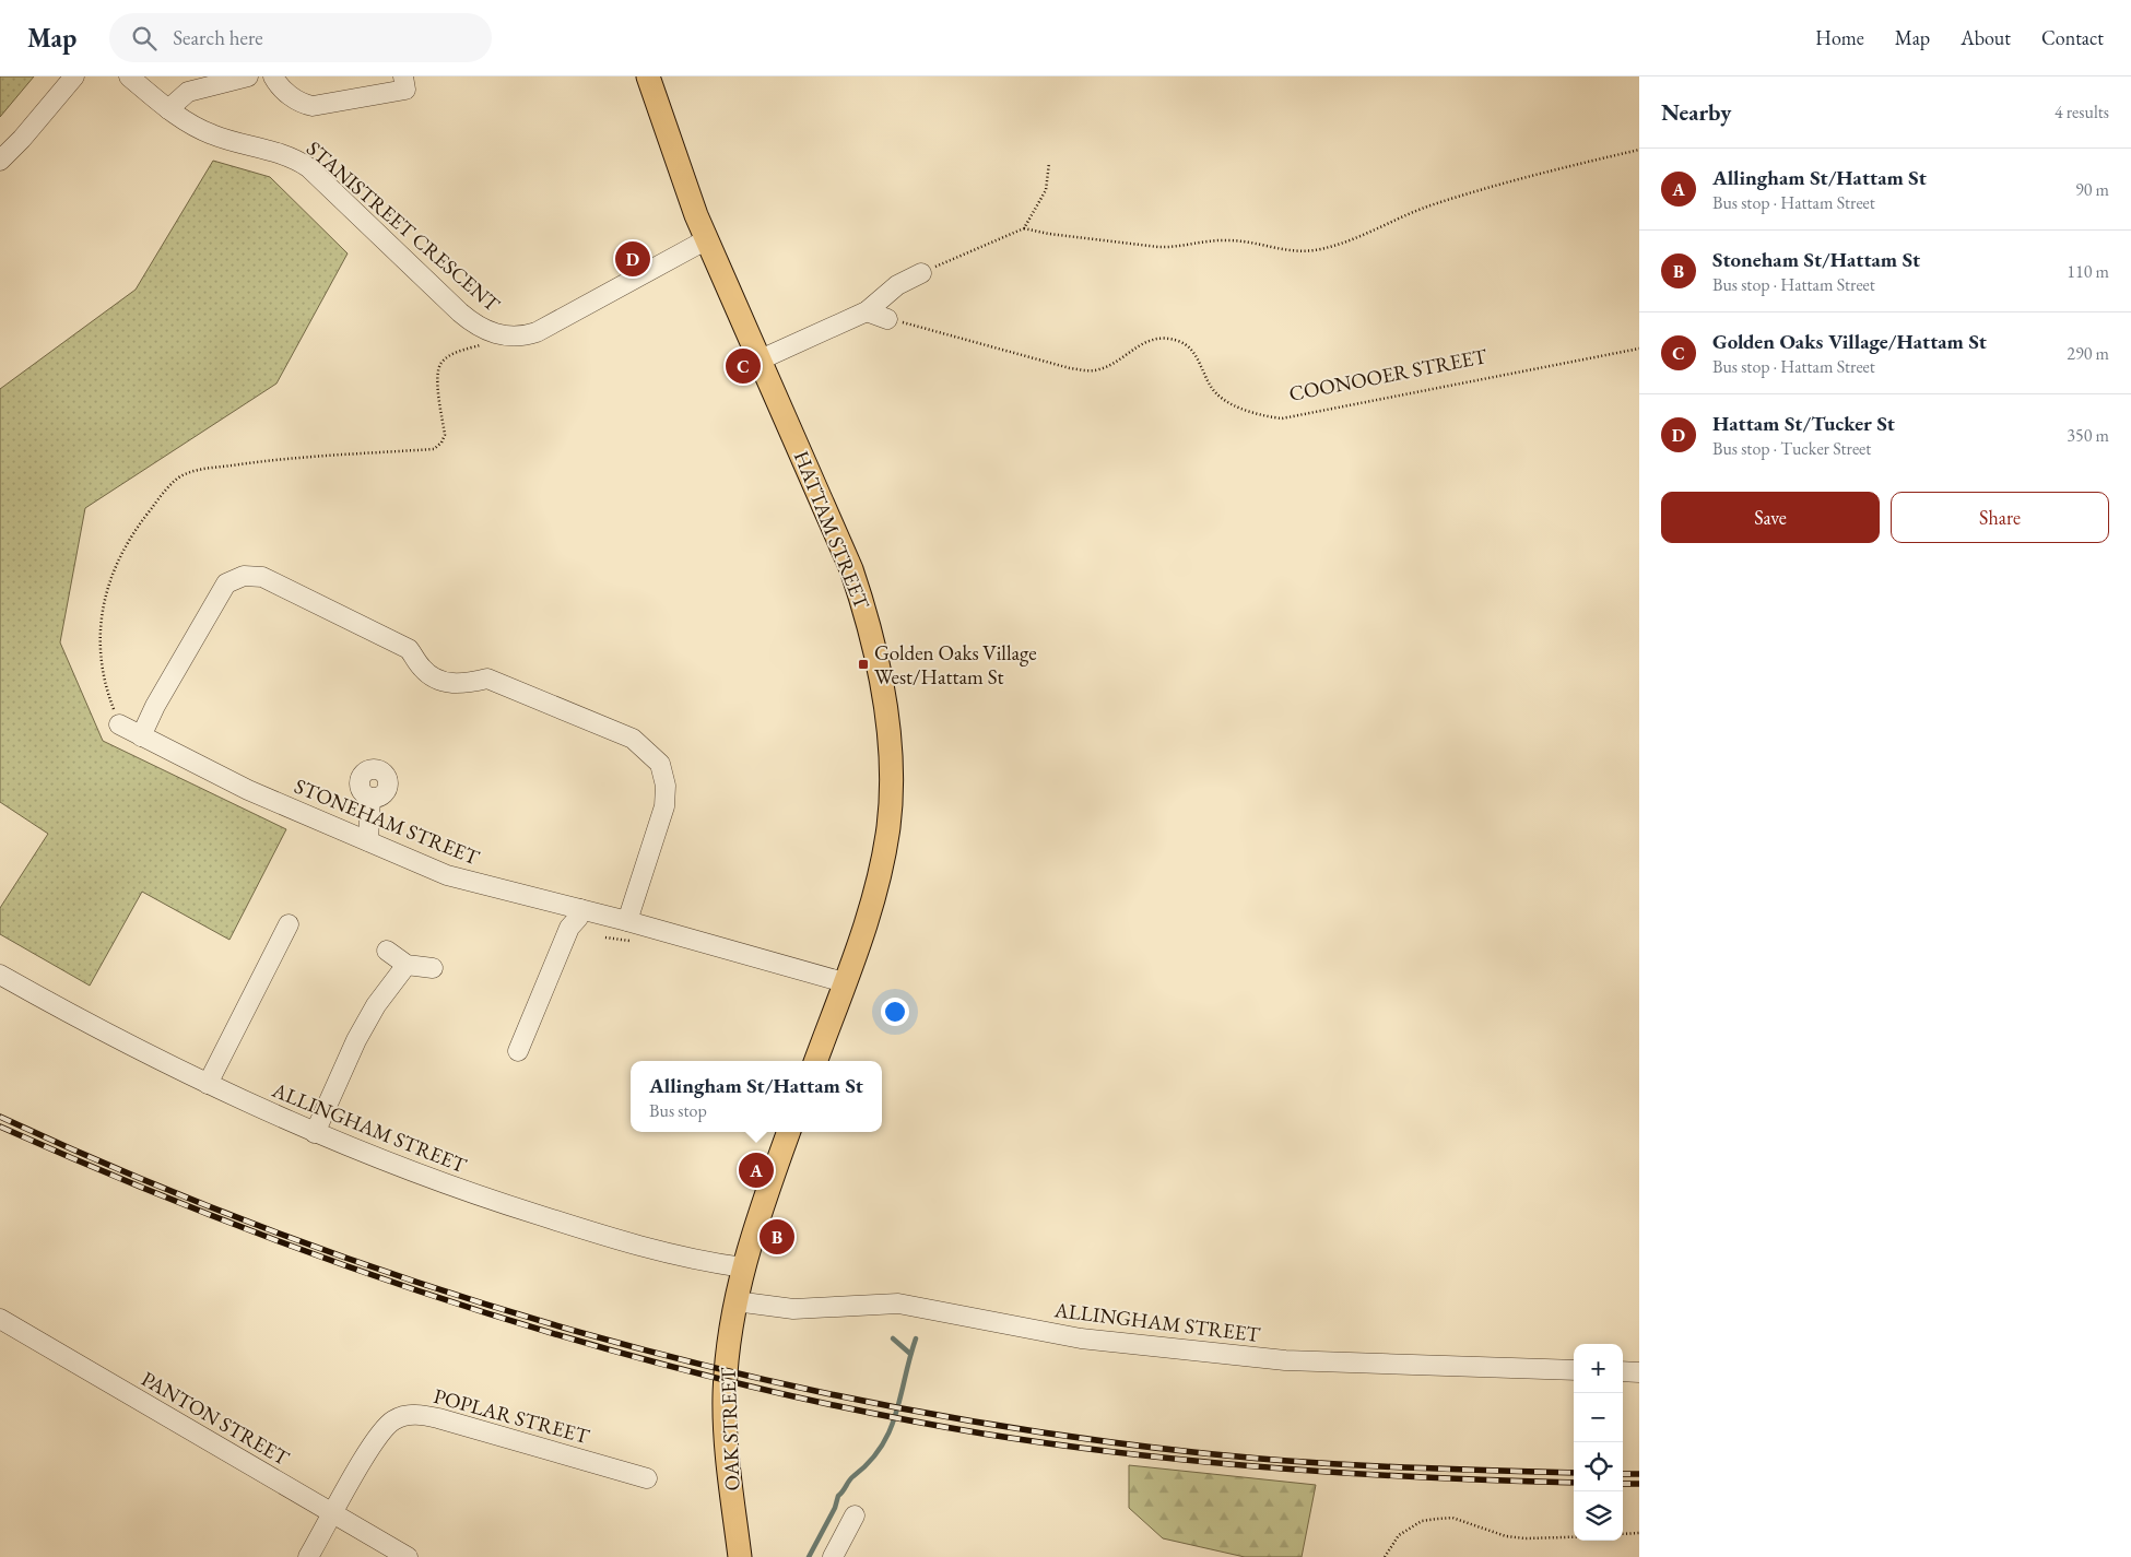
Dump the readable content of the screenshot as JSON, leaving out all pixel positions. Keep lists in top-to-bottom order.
{
  "streets": {
    "main road": ["HATTAM STREET", "OAK STREET"],
    "street": [
      "STANISTREET CRESCENT",
      "STONEHAM STREET",
      "ALLINGHAM STREET",
      "POPLAR STREET",
      "PANTON STREET"
    ],
    "path": ["COONOOER STREET"]
  },
  "crossings": [
    ["HATTAM STREET", "STONEHAM STREET"],
    ["ALLINGHAM STREET", "OAK STREET"],
    ["POPLAR STREET", "PANTON STREET"]
  ],
  "places": {
    "transit": ["Golden Oaks Village West/Hattam St"]
  },
  "page": {
    "header": "Map",
    "search": "Search here",
    "nav": [
      "Home",
      "Map",
      "About",
      "Contact"
    ],
    "heading": ["Nearby", "4 results"],
    "list": [
      {
        "mark": "A",
        "name": "Allingham St/Hattam St",
        "note": "Bus stop · Hattam Street",
        "value": "90 m"
      },
      {
        "mark": "B",
        "name": "Stoneham St/Hattam St",
        "note": "Bus stop · Hattam Street",
        "value": "110 m"
      },
      {
        "mark": "C",
        "name": "Golden Oaks Village/Hattam St",
        "note": "Bus stop · Hattam Street",
        "value": "290 m"
      },
      {
        "mark": "D",
        "name": "Hattam St/Tucker St",
        "note": "Bus stop · Tucker Street",
        "value": "350 m"
      }
    ],
    "pins": [
      "D",
      "C",
      "A",
      "B"
    ],
    "buttons": ["Save", "Share"],
    "popup": ["Allingham St/Hattam St", "Bus stop"],
    "map_buttons": ["+", "−"]
  }
}
